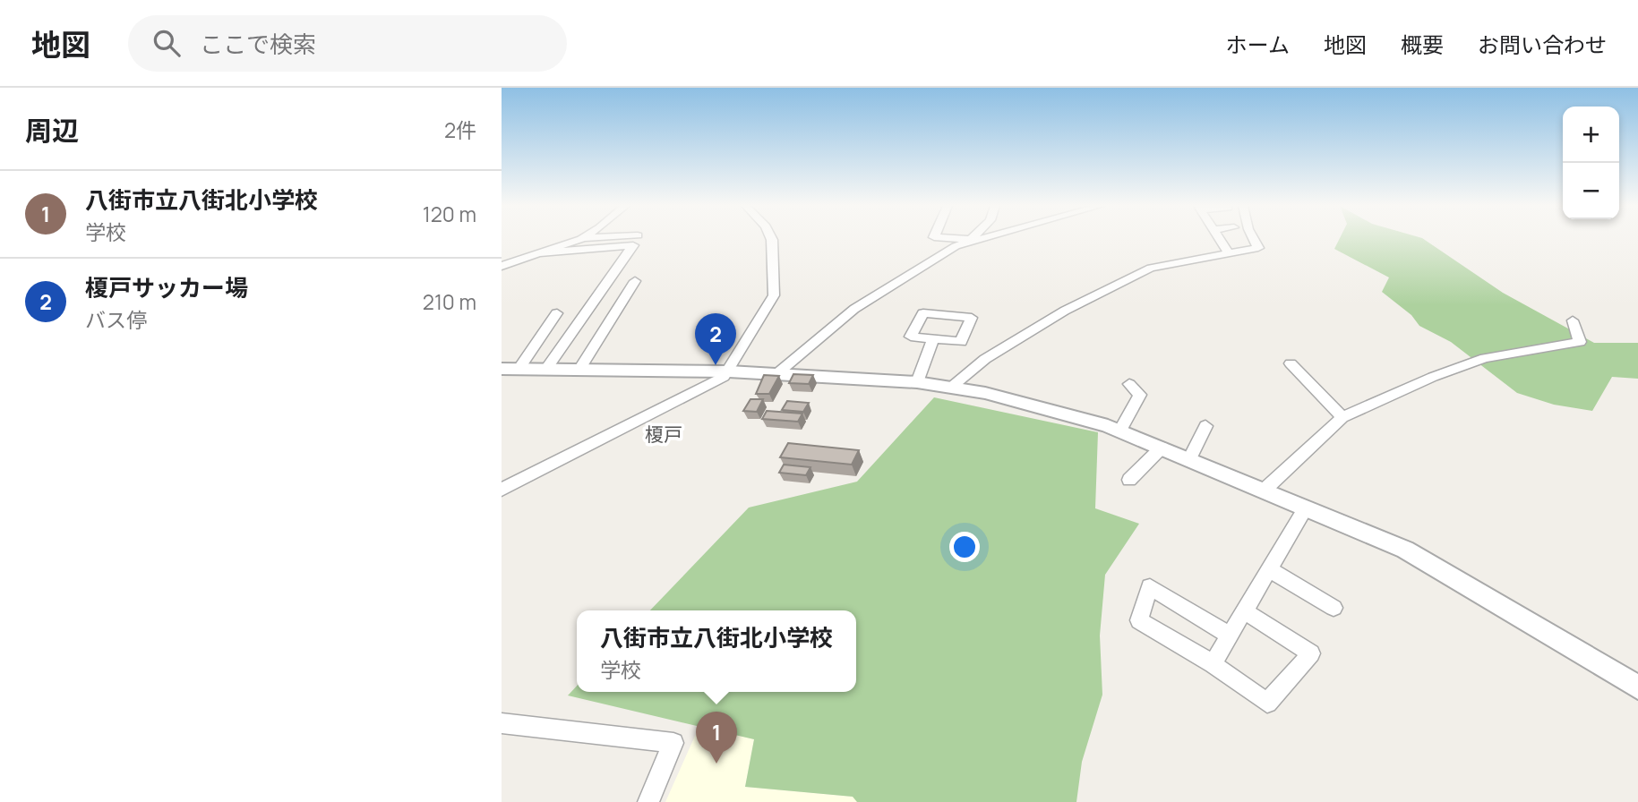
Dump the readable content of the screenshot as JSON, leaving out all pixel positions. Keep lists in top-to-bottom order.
{
  "districts": ["榎戸"],
  "page": {
    "header": "地図",
    "search": "ここで検索",
    "nav": [
      "ホーム",
      "地図",
      "概要",
      "お問い合わせ"
    ],
    "heading": ["周辺", "2件"],
    "map_buttons": ["+", "−"],
    "list": [
      {
        "mark": "1",
        "name": "八街市立八街北小学校",
        "note": "学校",
        "value": "120 m"
      },
      {
        "mark": "2",
        "name": "榎戸サッカー場",
        "note": "バス停",
        "value": "210 m"
      }
    ],
    "pins": ["2", "1"],
    "popup": ["八街市立八街北小学校", "学校"]
  }
}
